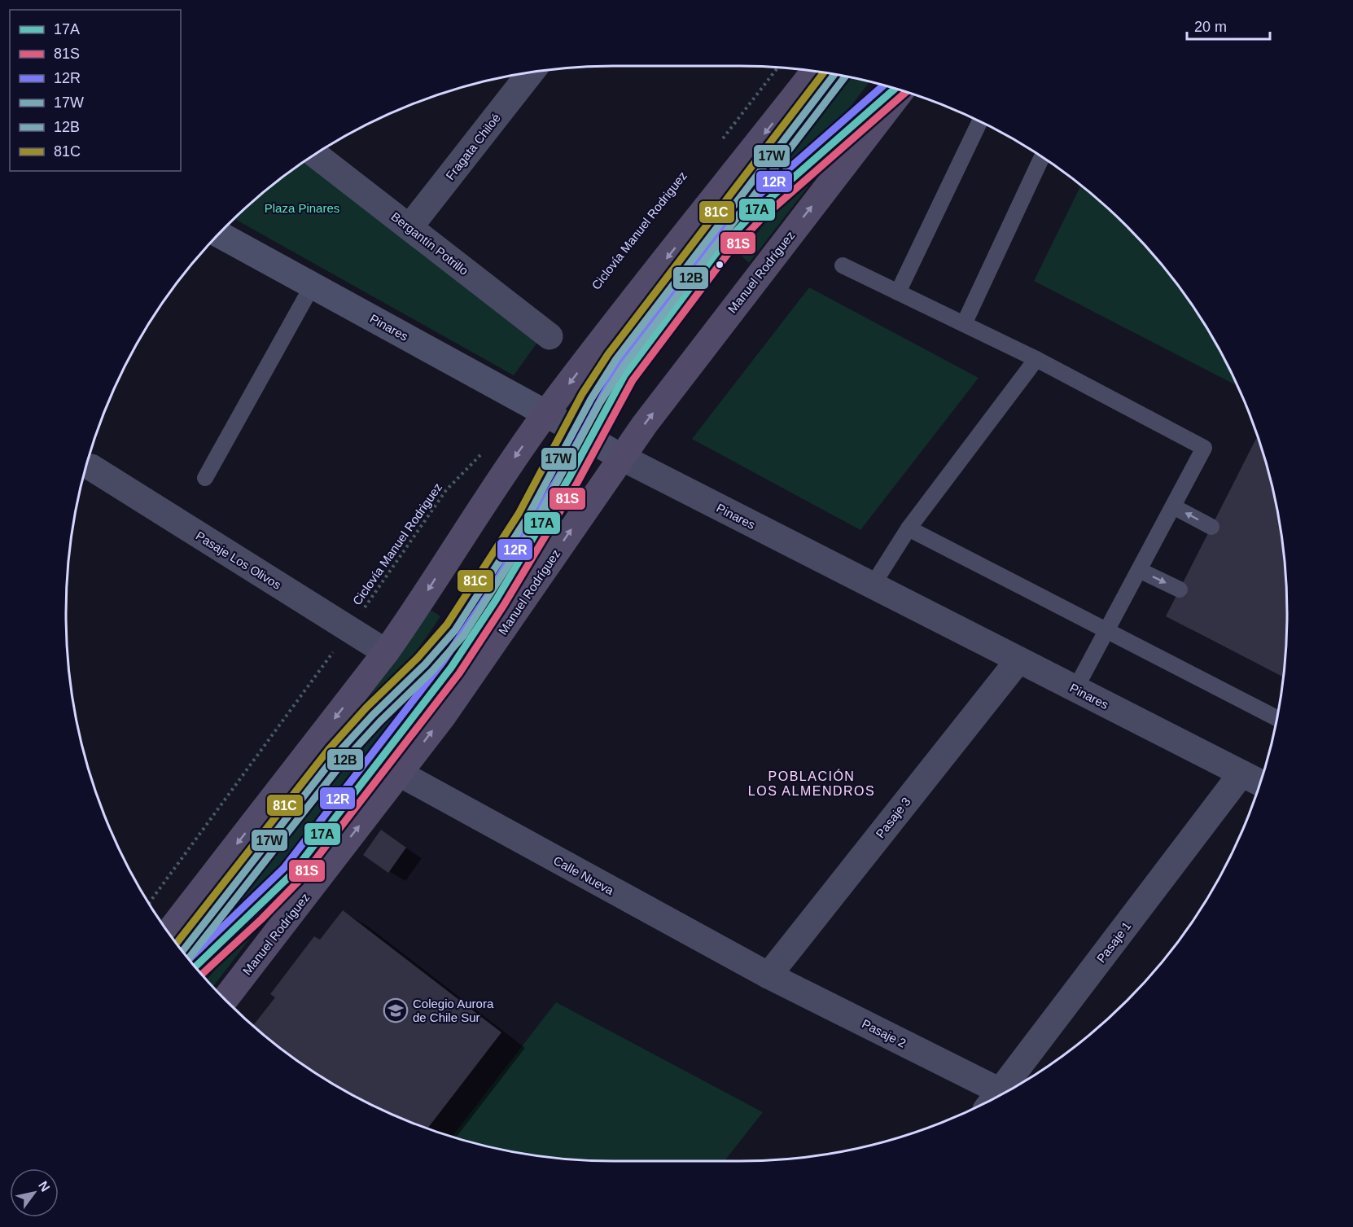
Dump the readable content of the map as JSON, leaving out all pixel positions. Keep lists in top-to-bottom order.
{
  "streets": {
    "main road": ["Manuel Rodríguez"],
    "street": [
      "Fragata Chiloé",
      "Bergantín Potrillo",
      "Pinares",
      "Pasaje Los Olivos",
      "Pasaje 3",
      "Calle Nueva",
      "Pasaje 1",
      "Pasaje 2"
    ],
    "path": ["Ciclovía Manuel Rodriguez"]
  },
  "crossings": [
    ["Fragata Chiloé", "Bergantín Potrillo"],
    ["Ciclovía Manuel Rodriguez", "Pasaje Los Olivos"],
    ["Manuel Rodríguez", "Pinares"],
    ["Manuel Rodríguez", "Calle Nueva"],
    ["Pinares", "Pasaje 3"],
    ["Pinares", "Pasaje 1"],
    ["Pasaje 3", "Calle Nueva"],
    ["Pasaje 3", "Pasaje 2"],
    ["Calle Nueva", "Pasaje 2"]
  ],
  "districts": ["POBLACIÓN LOS ALMENDROS"],
  "parks": ["Plaza Pinares"],
  "places": {
    "school or university": ["Colegio Aurora de Chile Sur"]
  },
  "lines": [
    "transit line 81C",
    "transit line 17W",
    "transit line 12B",
    "transit line 12R",
    "transit line 17A",
    "transit line 81S"
  ],
  "legend": [
    "17A",
    "81S",
    "12R",
    "17W",
    "12B",
    "81C"
  ],
  "scale_bar": "20 m",
  "north": "top right"
}
